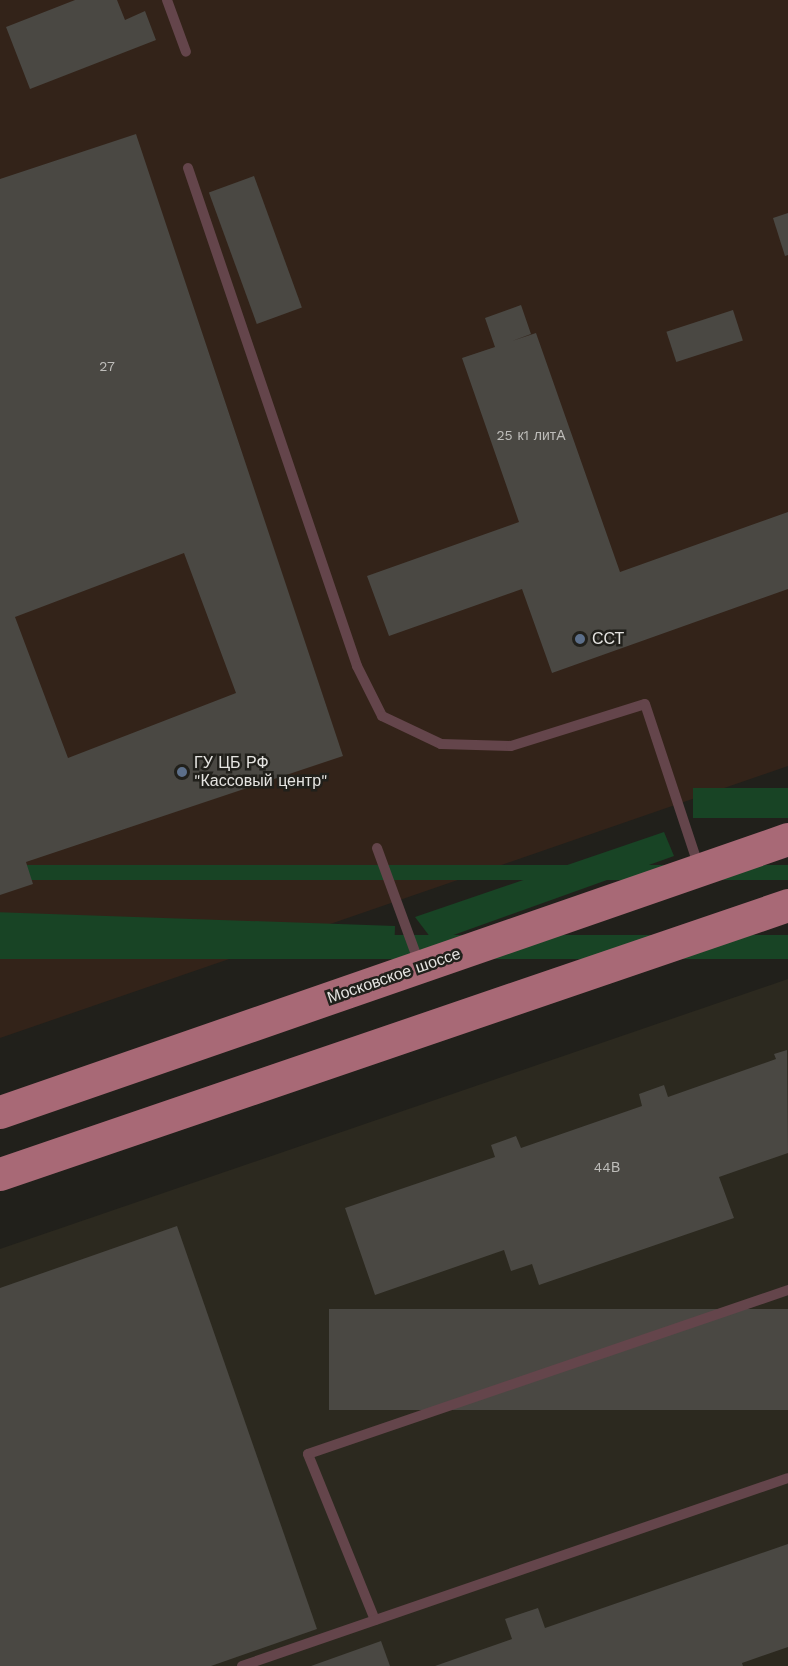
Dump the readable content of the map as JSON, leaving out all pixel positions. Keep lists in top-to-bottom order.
{
  "streets": {
    "main road": ["Московское шоссе"]
  },
  "places": ["ССТ", "ГУ ЦБ РФ \"Кассовый центр\""],
  "house_numbers": ["27", "25 к1 литА", "44В"]
}
